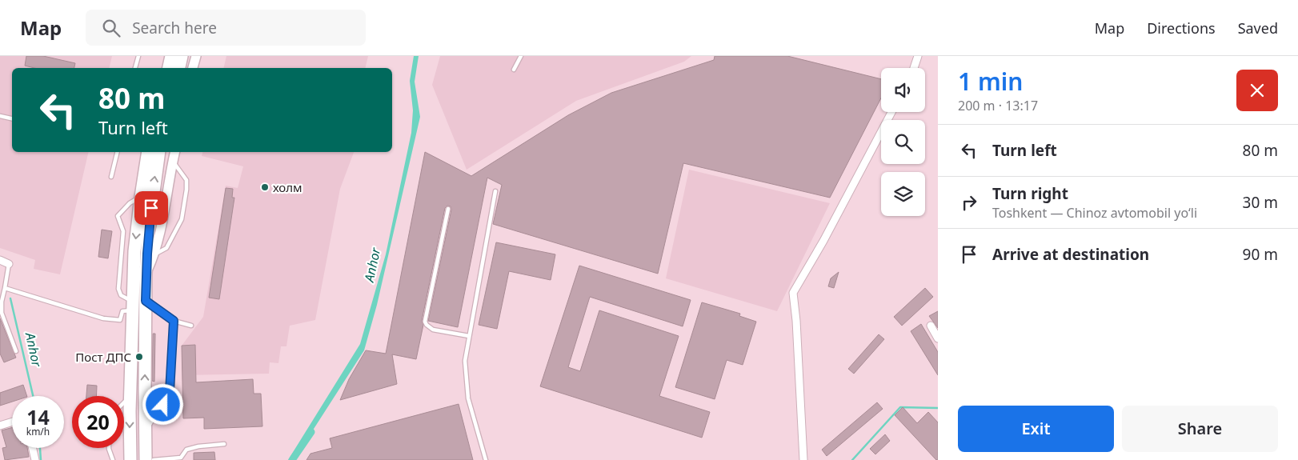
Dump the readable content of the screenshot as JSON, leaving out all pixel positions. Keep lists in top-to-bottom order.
{
  "water": ["Anhor"],
  "places": ["холм", "Пост ДПС"],
  "page": {
    "header": "Map",
    "search": "Search here",
    "nav": ["Map", "Directions", "Saved"],
    "heading": ["1 min", "200 m · 13:17"],
    "turn": ["80 m", "Turn left"],
    "list": [
      {
        "name": "Turn left",
        "value": "80 m"
      },
      {
        "name": "Turn right",
        "note": "Toshkent — Chinoz avtomobil yoʻli",
        "value": "30 m"
      },
      {
        "name": "Arrive at destination",
        "value": "90 m"
      }
    ],
    "speed": "14 km/h",
    "limit": "20",
    "buttons": ["Exit", "Share"]
  }
}
